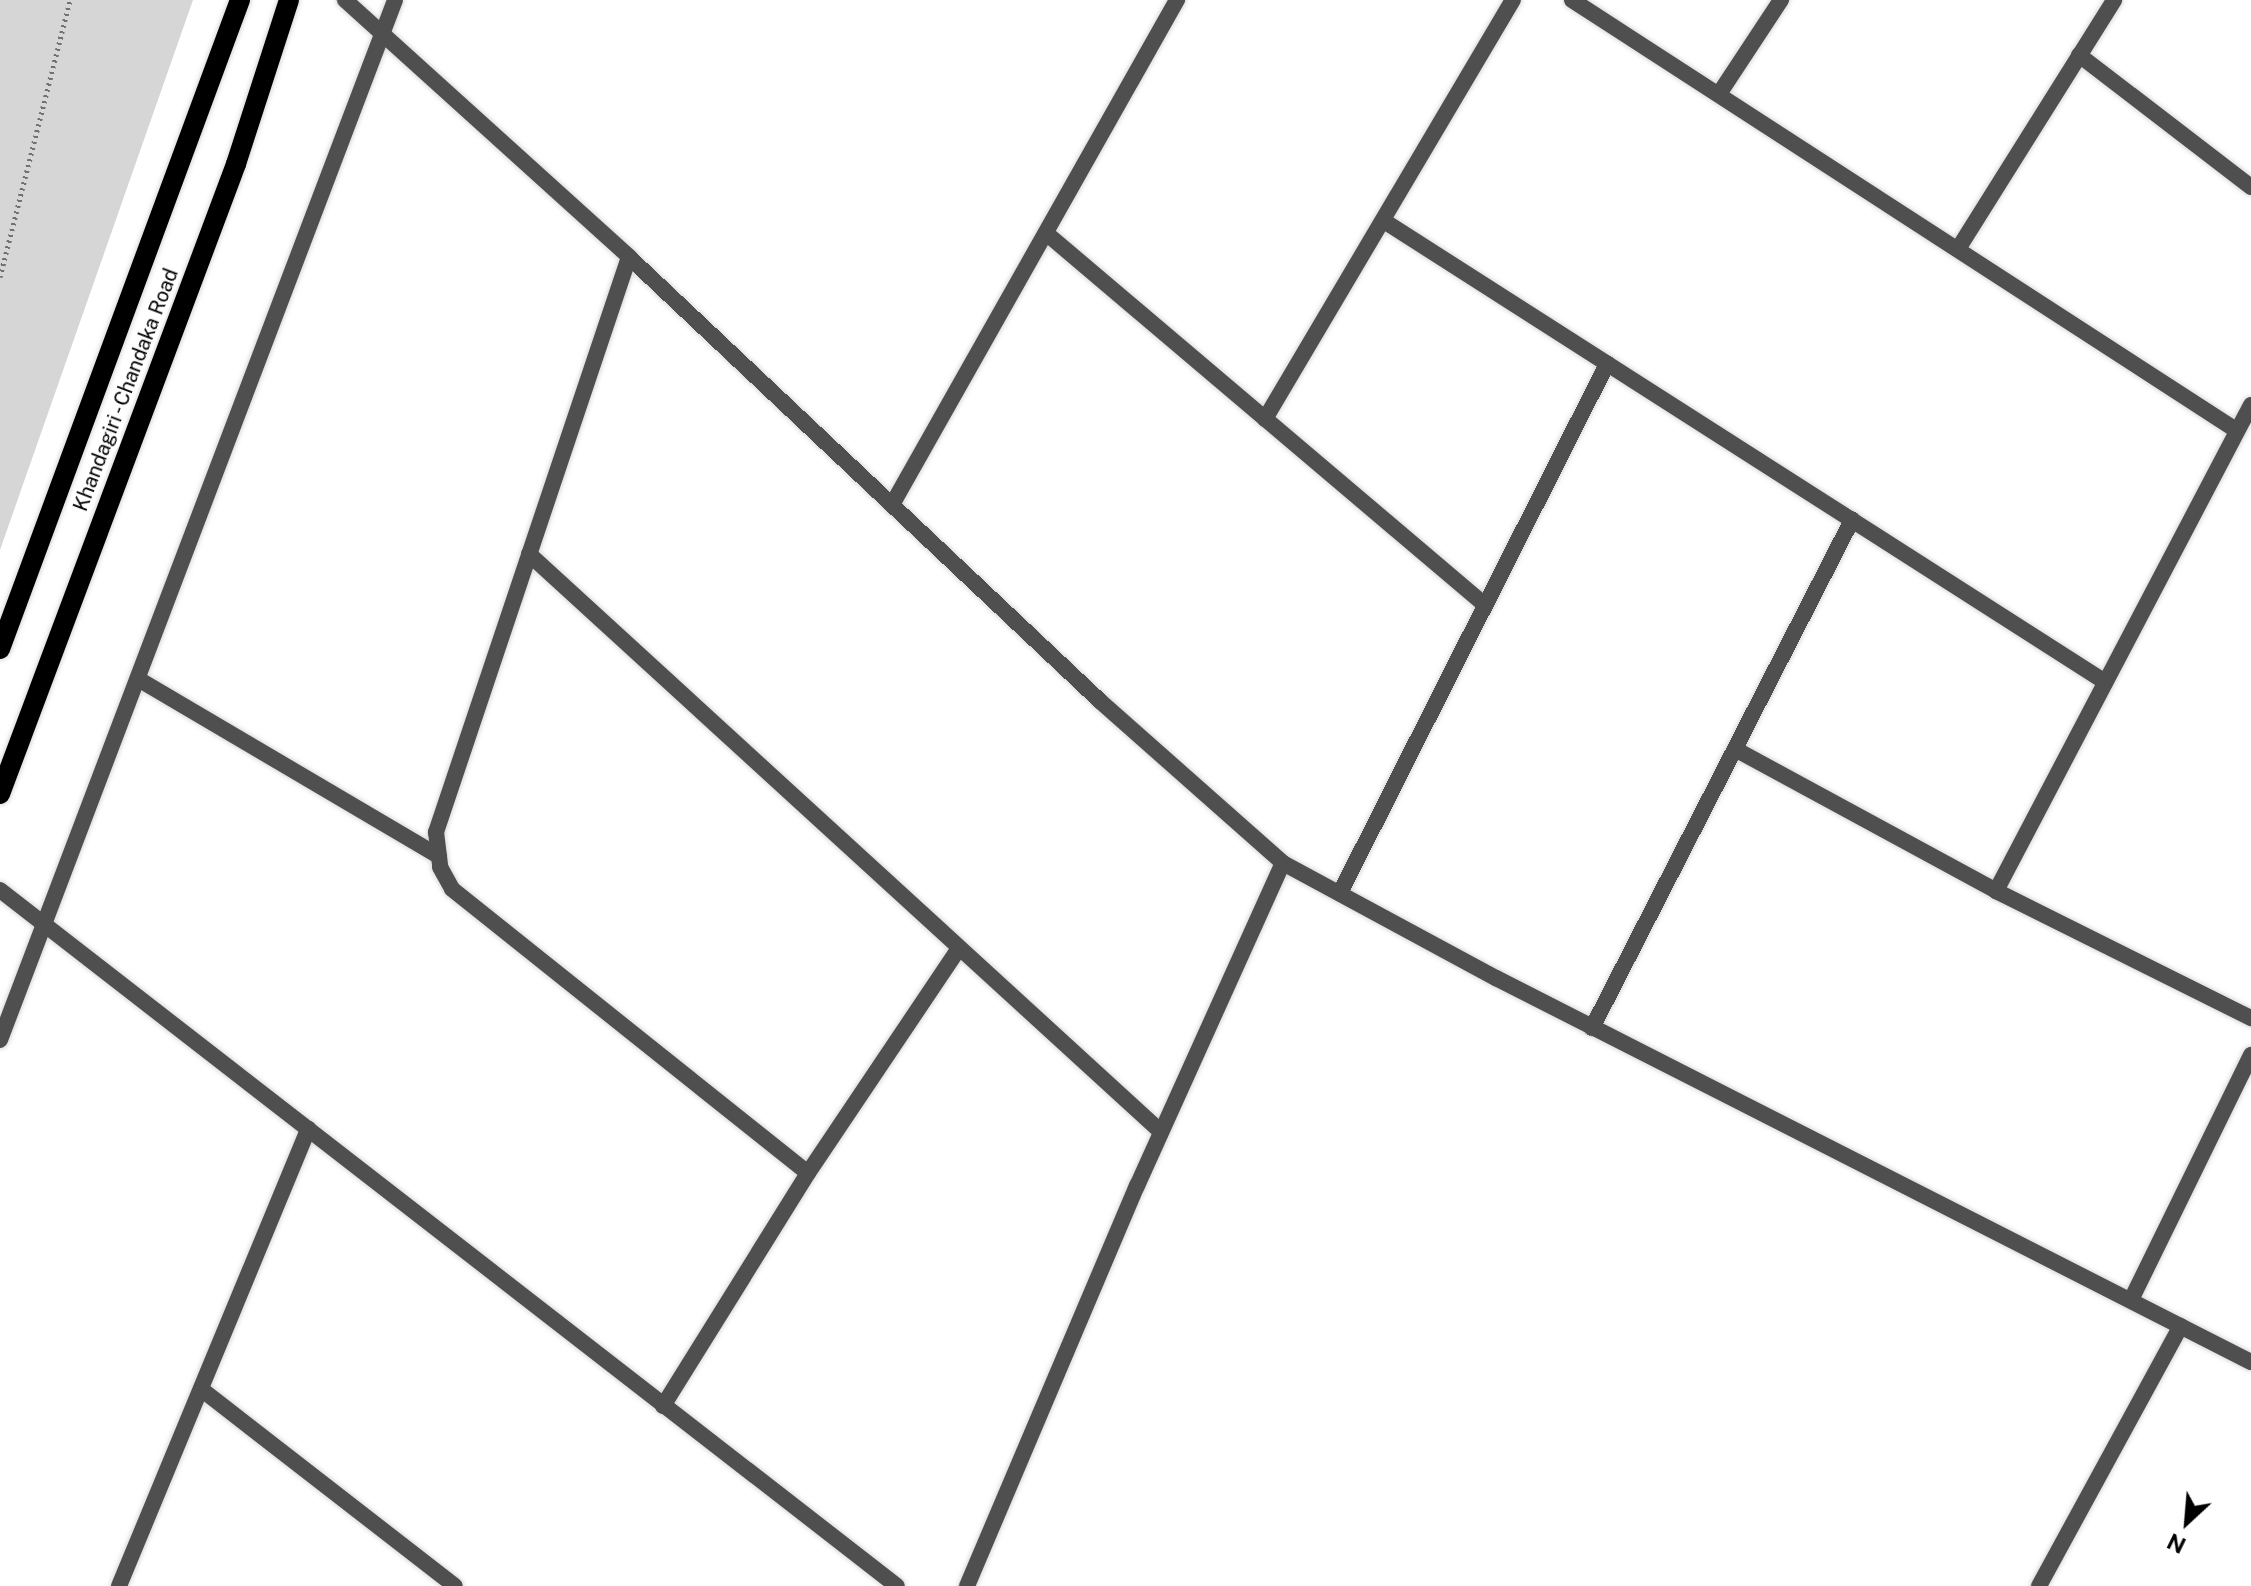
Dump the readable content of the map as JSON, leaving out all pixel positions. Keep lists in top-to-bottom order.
{
  "streets": {
    "main road": ["Khandagiri - Chandaka Road"]
  },
  "north": "bottom left"
}
